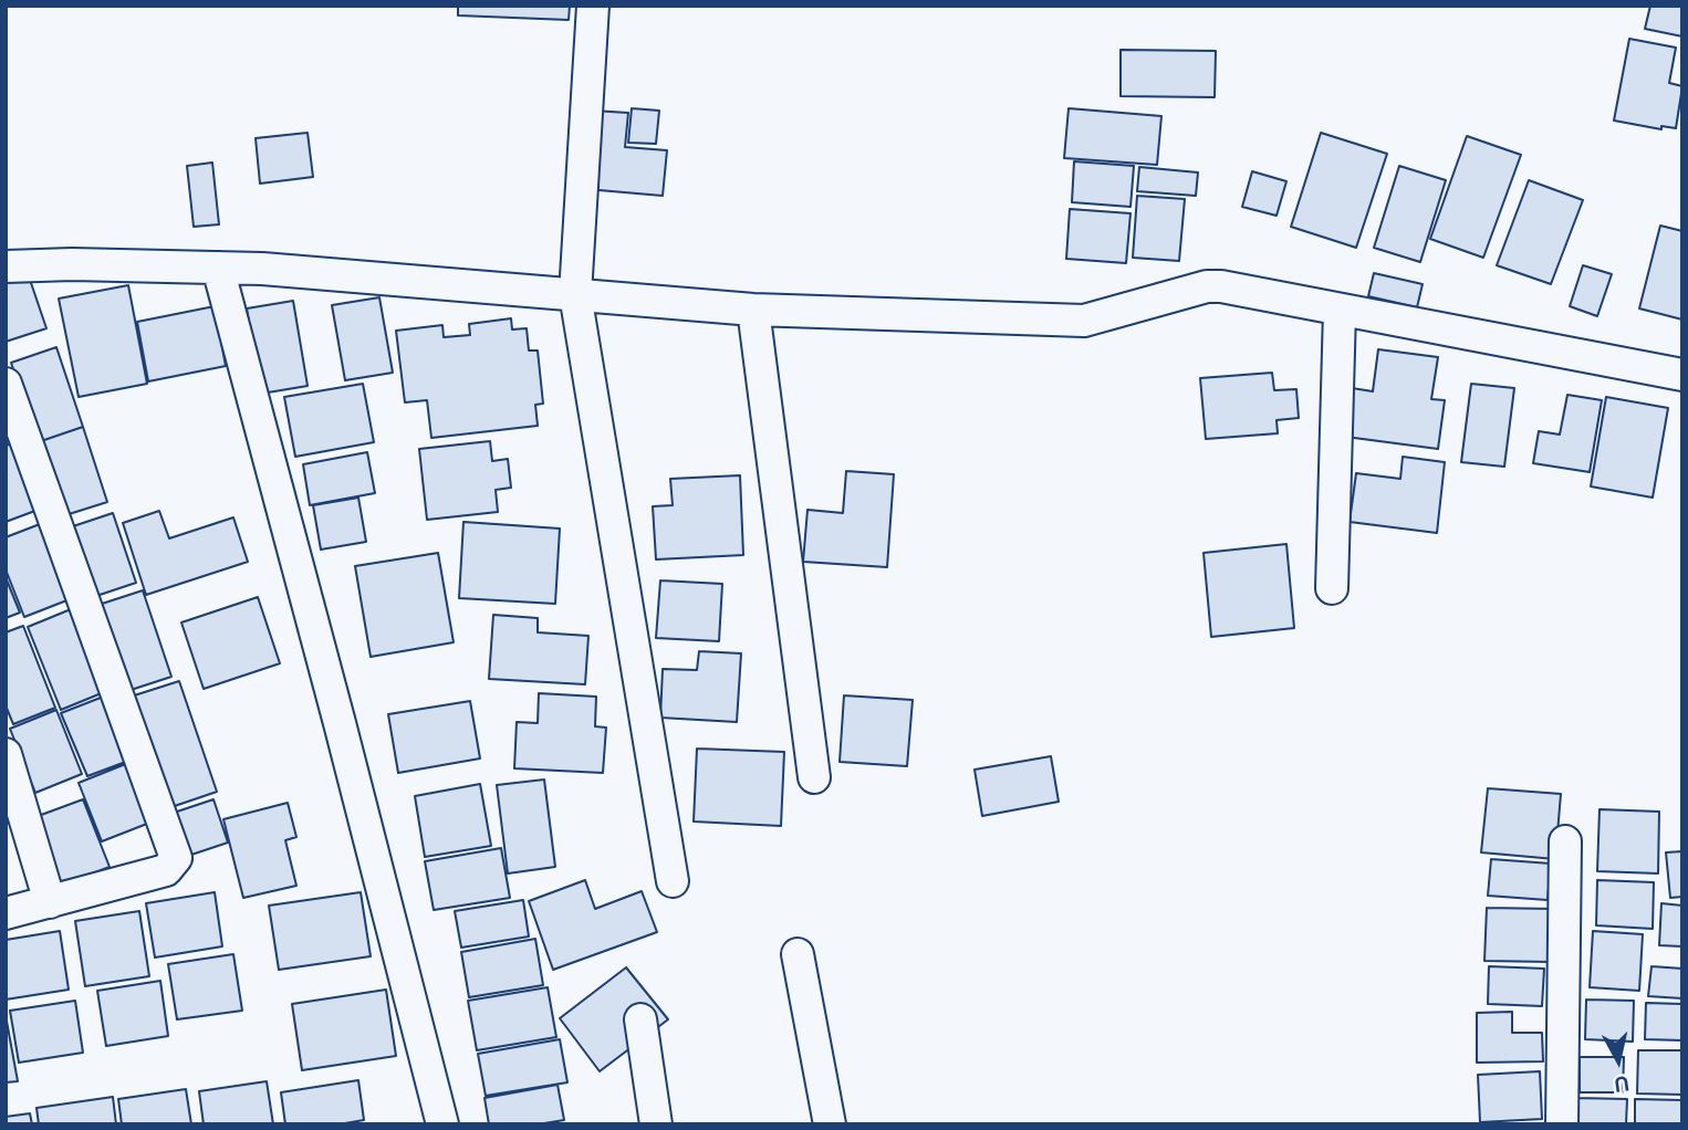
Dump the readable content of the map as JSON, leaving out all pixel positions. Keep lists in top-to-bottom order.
{
  "north": "bottom"
}
